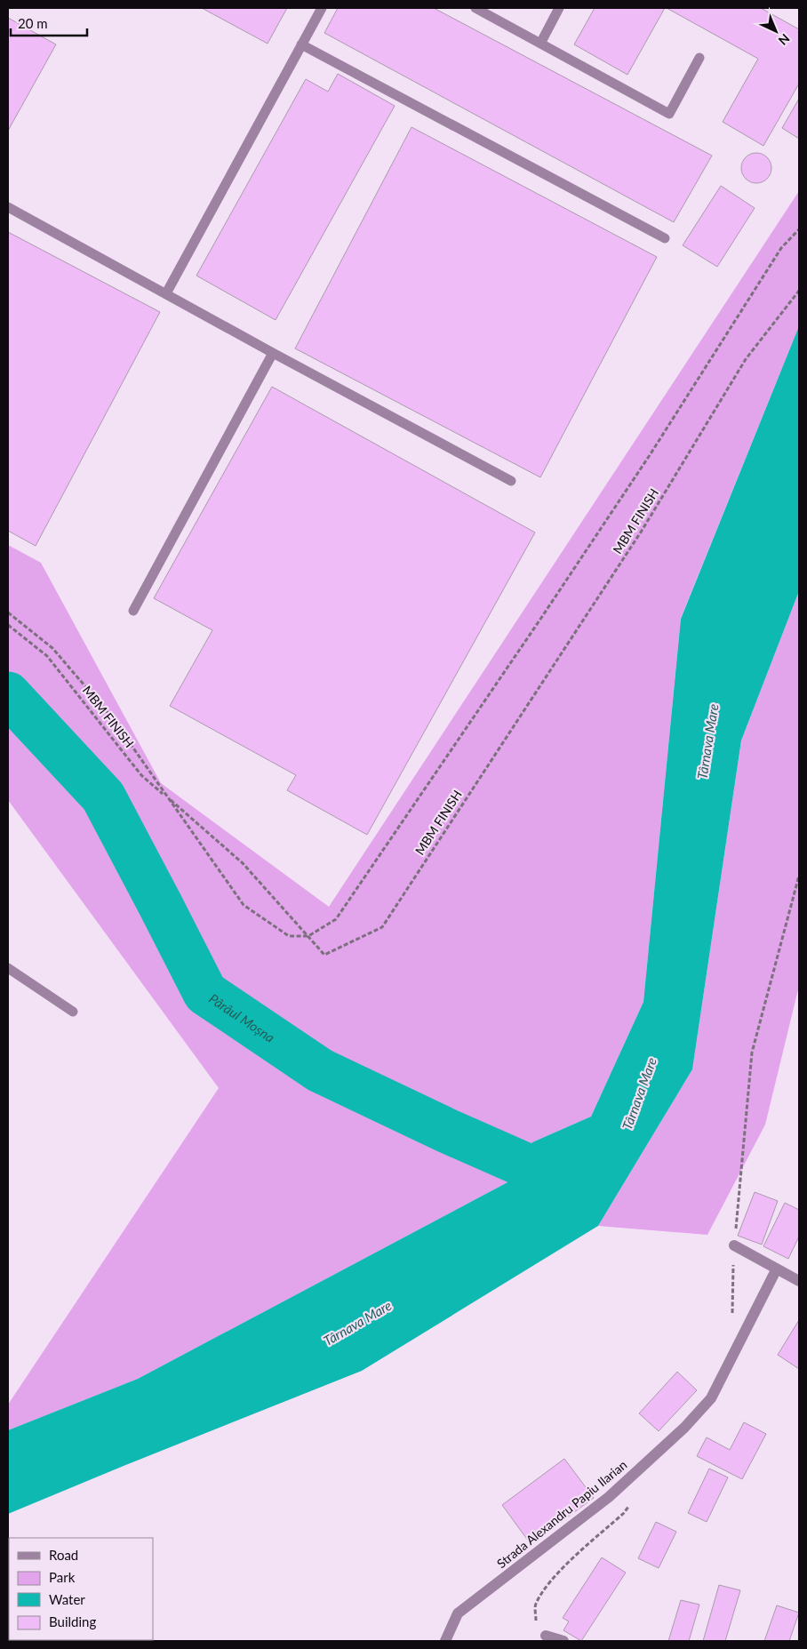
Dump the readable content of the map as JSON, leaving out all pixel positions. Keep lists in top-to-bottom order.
{
  "streets": {
    "street": ["Strada Alexandru Papiu Ilarian"],
    "path": ["MBM FINISH"]
  },
  "water": ["Târnava Mare", "Pârâul Moșna"],
  "legend": [
    "Road",
    "Park",
    "Water",
    "Building"
  ],
  "scale_bar": "20 m",
  "north": "bottom right"
}
